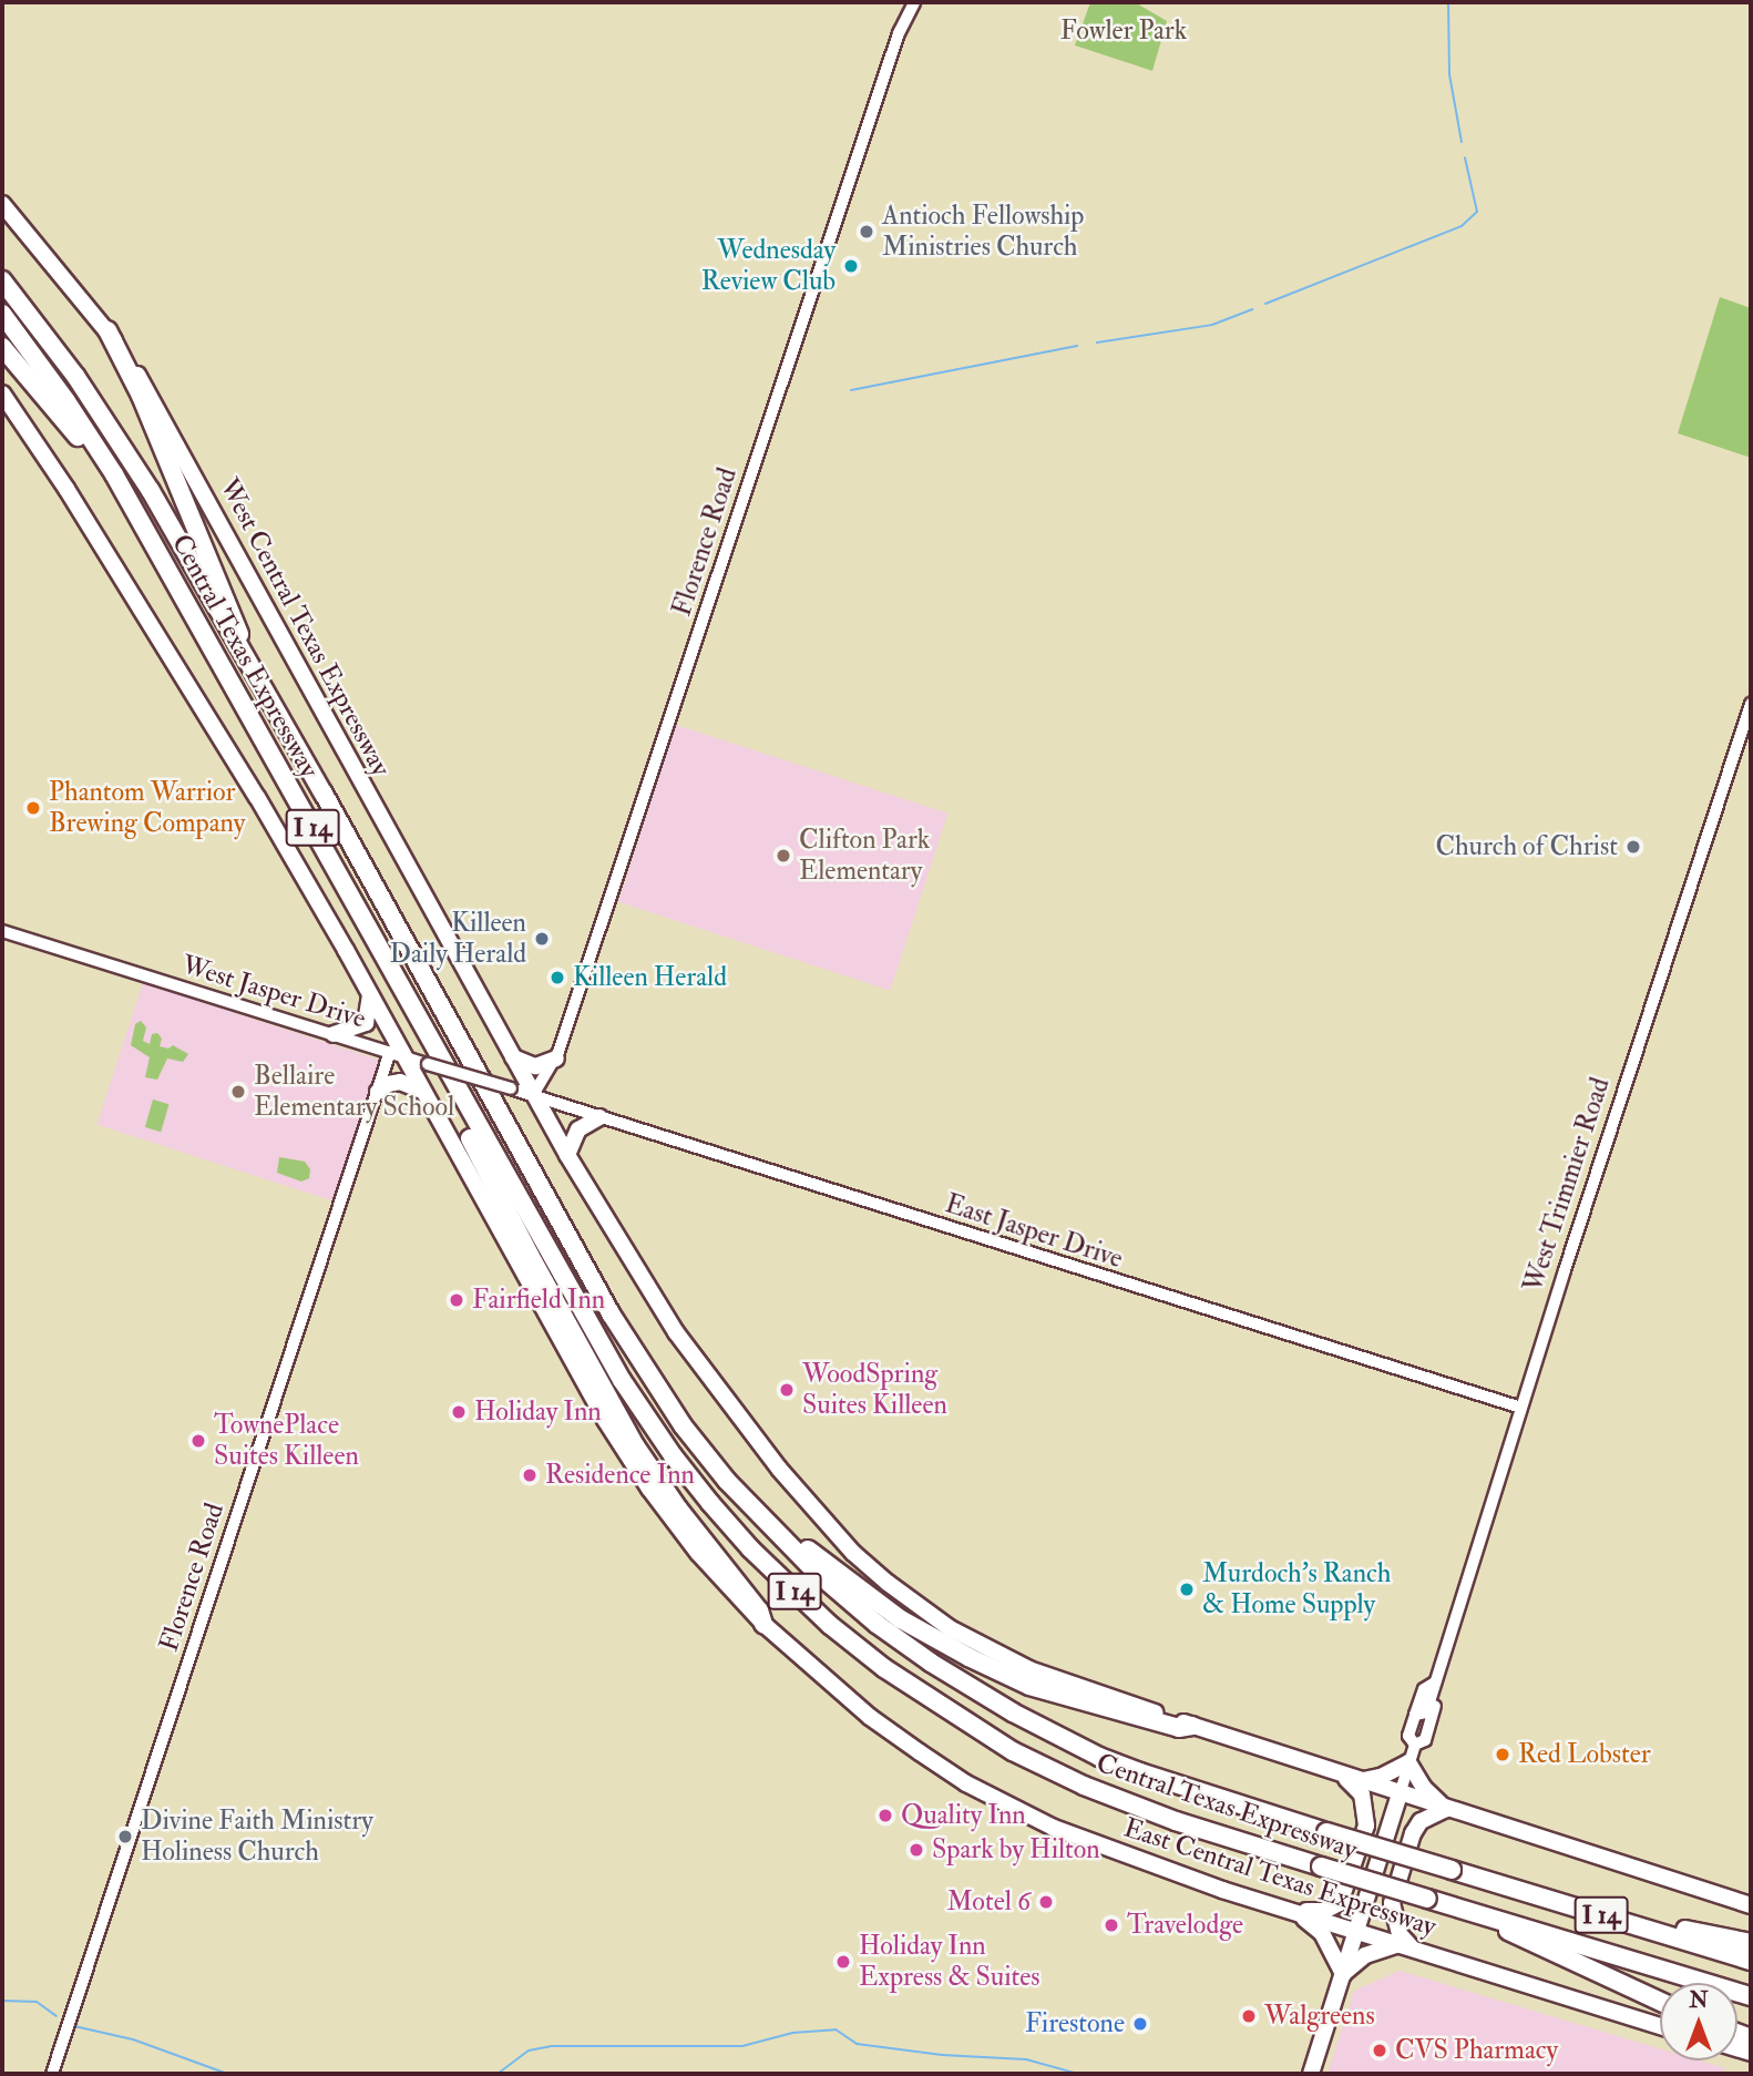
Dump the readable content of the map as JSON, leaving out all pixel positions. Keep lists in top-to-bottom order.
{
  "streets": {
    "highway": ["Central Texas Expressway", "I 14"],
    "main road": ["West Central Texas Expressway", "West Trimmier Road", "East Central Texas Expressway"],
    "street": ["Florence Road", "West Jasper Drive", "East Jasper Drive"]
  },
  "crossings": [
    ["Florence Road", "West Central Texas Expressway"],
    ["Florence Road", "West Jasper Drive"],
    ["Florence Road", "East Jasper Drive"],
    ["Florence Road", "East Central Texas Expressway"],
    ["West Central Texas Expressway", "West Jasper Drive"],
    ["West Central Texas Expressway", "East Jasper Drive"],
    ["West Jasper Drive", "East Jasper Drive"],
    ["West Jasper Drive", "East Central Texas Expressway"],
    ["West Trimmier Road", "East Jasper Drive"],
    ["West Trimmier Road", "East Central Texas Expressway"]
  ],
  "parks": ["Fowler Park"],
  "places": [
    "Antioch Fellowship Ministries Church",
    "Wednesday Review Club",
    "Phantom Warrior Brewing Company",
    "Church of Christ",
    "Clifton Park Elementary",
    "Killeen Daily Herald",
    "Killeen Herald",
    "Bellaire Elementary School",
    "Fairfield Inn",
    "WoodSpring Suites Killeen",
    "Holiday Inn",
    "TownePlace Suites Killeen",
    "Residence Inn",
    "Murdoch's Ranch & Home Supply",
    "Red Lobster",
    "Quality Inn",
    "Divine Faith Ministry Holiness Church",
    "Spark by Hilton",
    "Motel 6",
    "Travelodge",
    "Holiday Inn Express & Suites",
    "Walgreens",
    "Firestone",
    "CVS Pharmacy"
  ],
  "north": "top"
}
